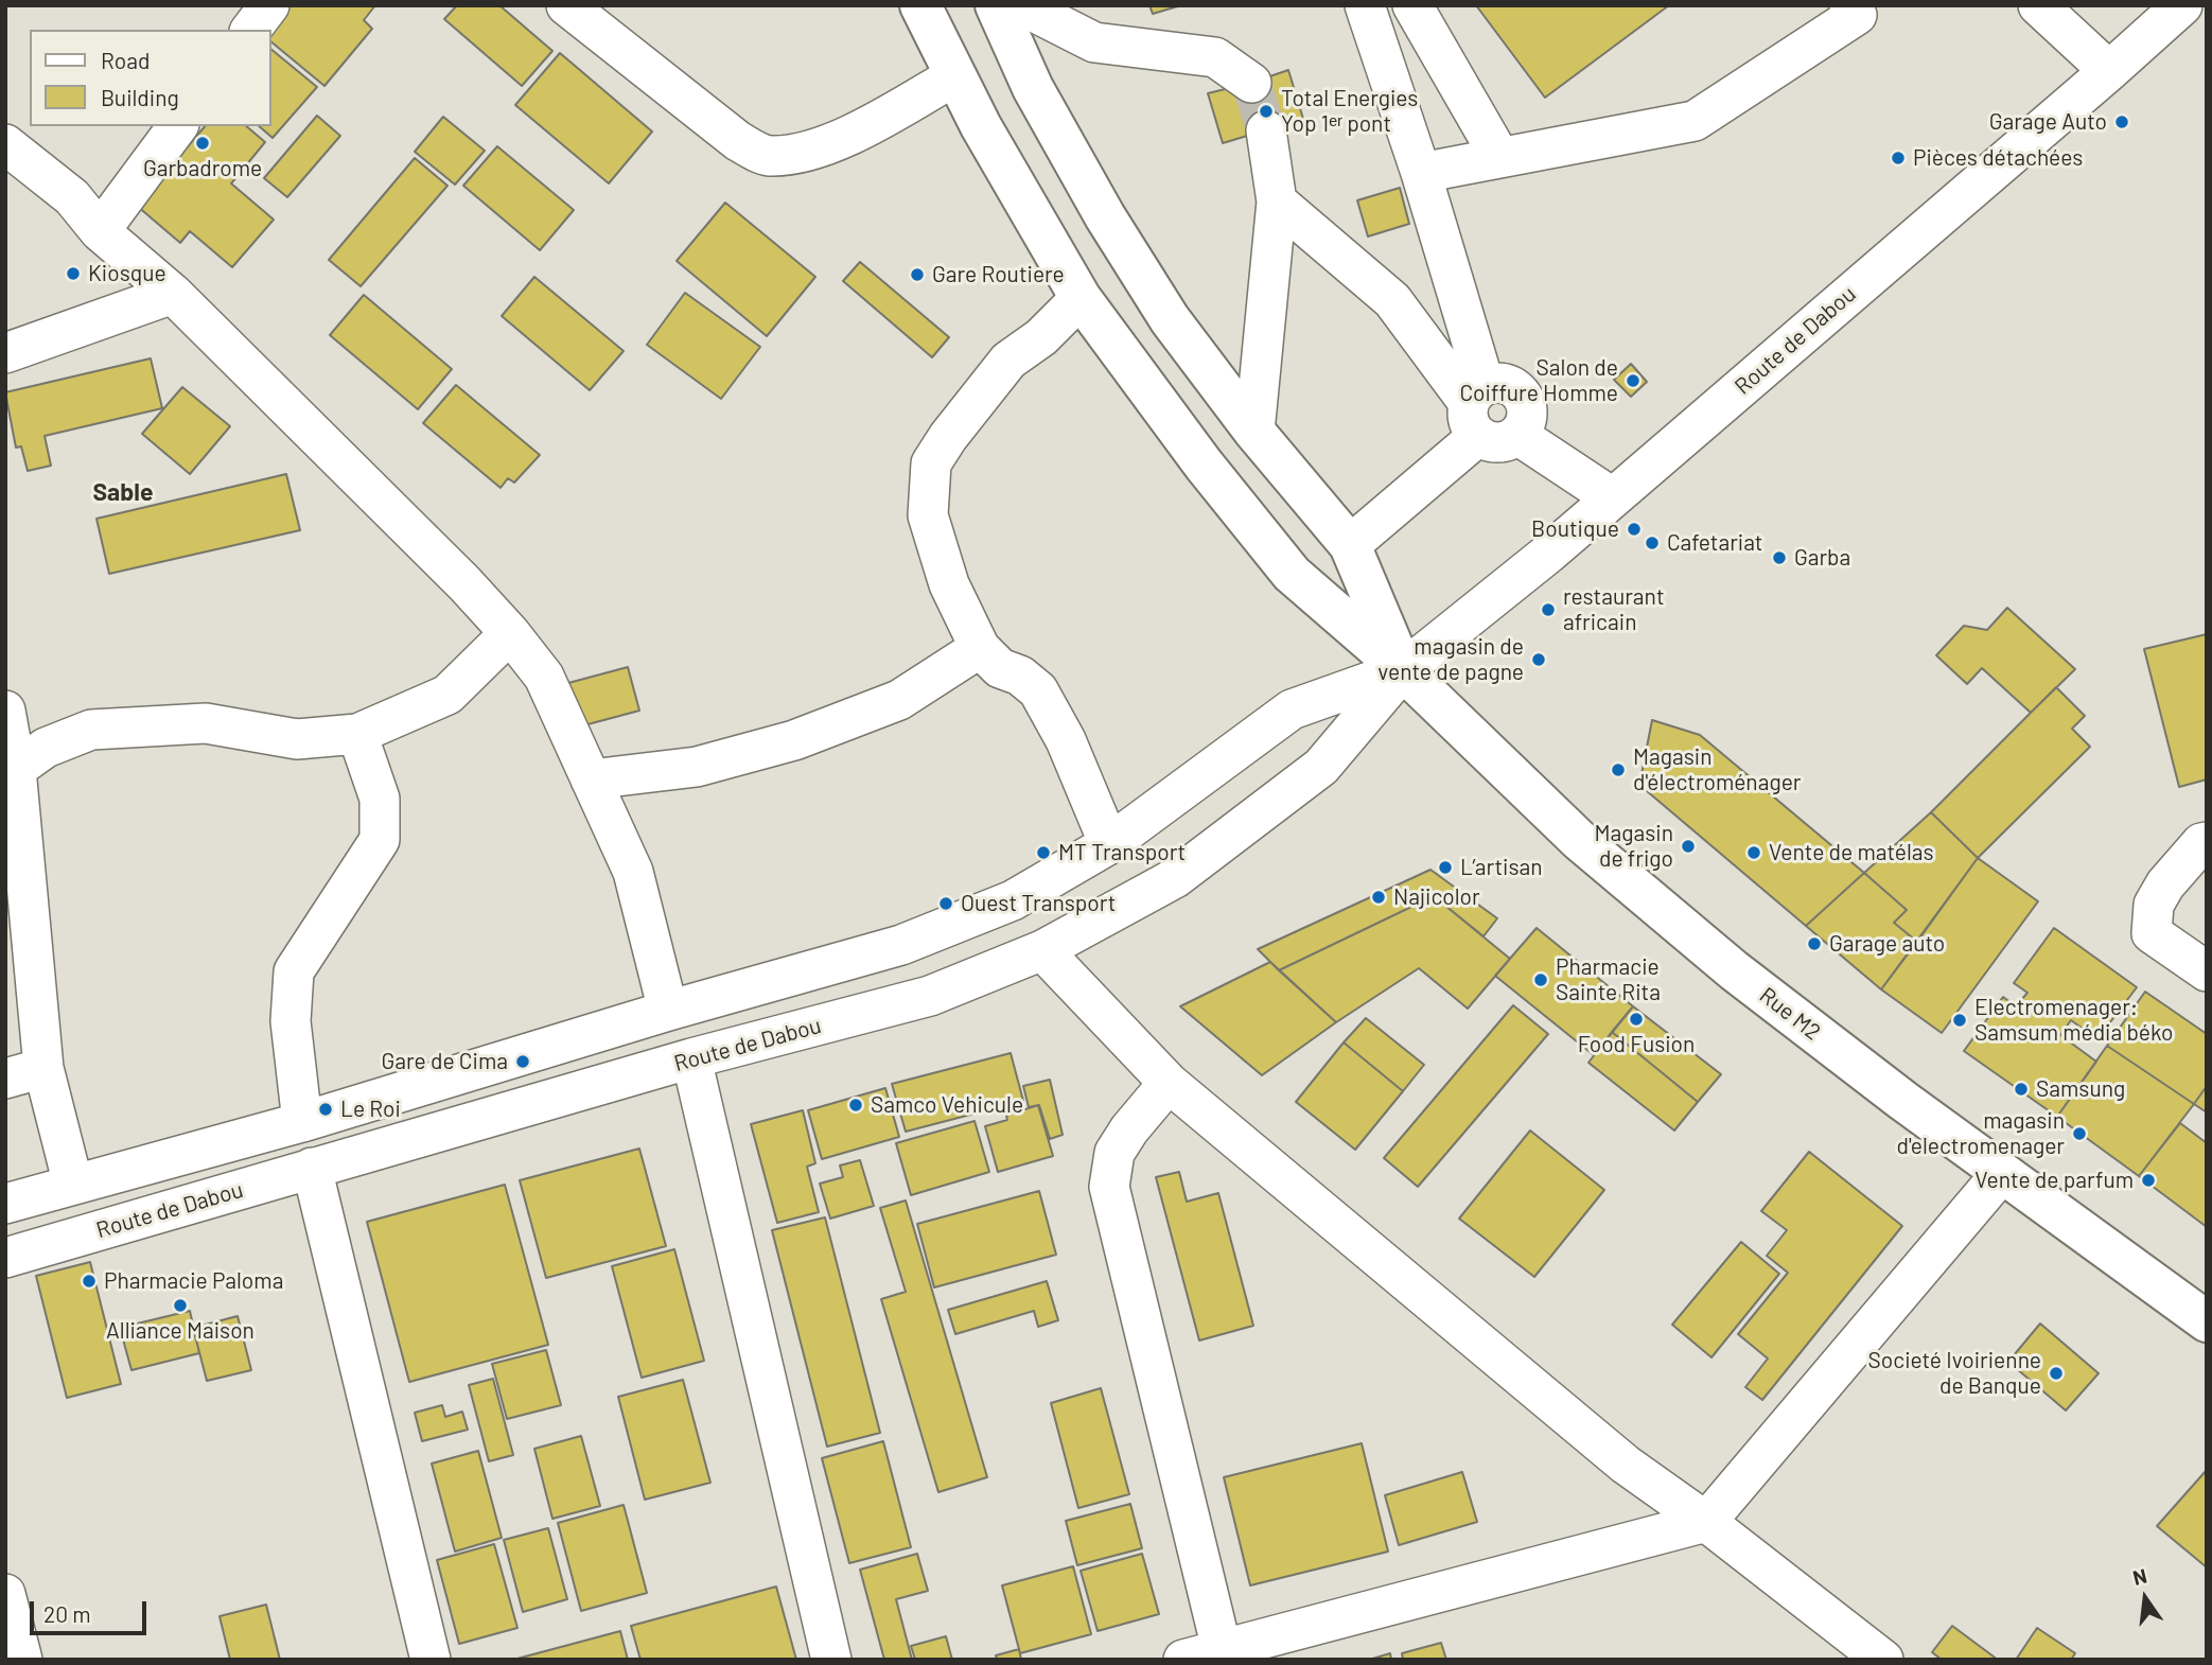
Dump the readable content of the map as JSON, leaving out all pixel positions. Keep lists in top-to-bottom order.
{
  "streets": {
    "main road": ["Rue M2"],
    "street": ["Route de Dabou"]
  },
  "crossings": [
    ["Route de Dabou", "Rue M2"]
  ],
  "districts": ["Sable"],
  "places": [
    "Total Energies Yop 1ᵉʳ pont",
    "Garage Auto",
    "Garbadrome",
    "Pièces détachées",
    "Kiosque",
    "Gare Routiere",
    "Salon de Coiffure Homme",
    "Boutique",
    "Cafetariat",
    "Garba",
    "restaurant africain",
    "magasin de vente de pagne",
    "Magasin d'électroménager",
    "Magasin de frigo",
    "MT Transport",
    "Vente de matélas",
    "L’artisan",
    "Najicolor",
    "Ouest Transport",
    "Garage auto",
    "Pharmacie Sainte Rita",
    "Food Fusion",
    "Electromenager: Samsum média béko",
    "Gare de Cima",
    "Samsung",
    "Samco Vehicule",
    "Le Roi",
    "magasin d'electromenager",
    "Vente de parfum",
    "Pharmacie Paloma",
    "Alliance Maison",
    "Societé Ivoirienne de Banque"
  ],
  "legend": ["Road", "Building"],
  "scale_bar": "20 m",
  "north": "top"
}
